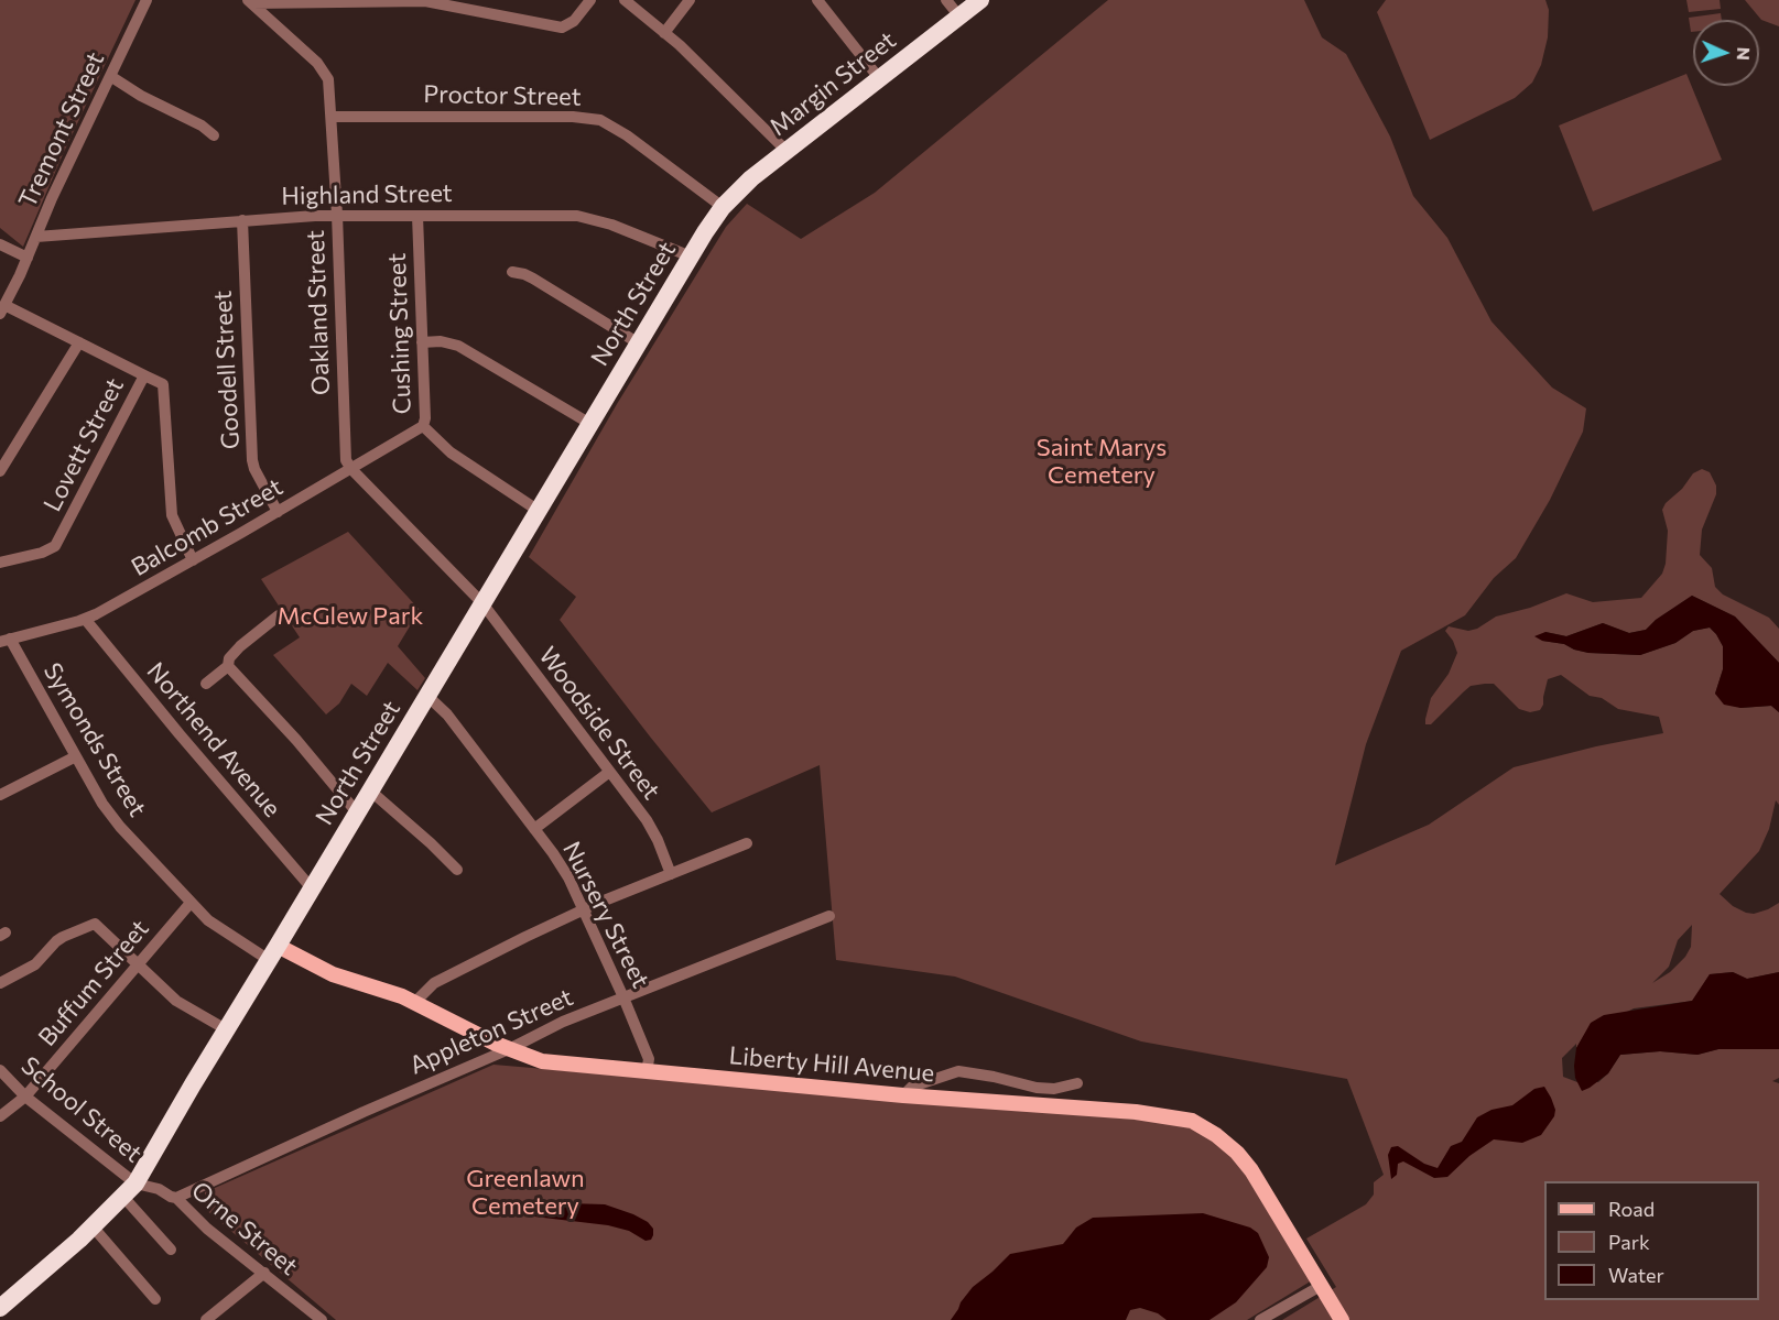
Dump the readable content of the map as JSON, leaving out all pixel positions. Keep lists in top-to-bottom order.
{
  "streets": {
    "highway": ["Margin Street", "North Street"],
    "main road": ["Liberty Hill Avenue"],
    "street": [
      "Proctor Street",
      "Tremont Street",
      "Highland Street",
      "Oakland Street",
      "Cushing Street",
      "Goodell Street",
      "Lovett Street",
      "Balcomb Street",
      "Woodside Street",
      "Symonds Street",
      "Northend Avenue",
      "Nursery Street",
      "Buffum Street",
      "Appleton Street",
      "School Street",
      "Orne Street"
    ]
  },
  "crossings": [
    ["Margin Street", "Proctor Street"],
    ["Margin Street", "North Street"],
    ["Proctor Street", "North Street"],
    ["Proctor Street", "Oakland Street"],
    ["Tremont Street", "Highland Street"],
    ["Tremont Street", "Lovett Street"],
    ["Highland Street", "North Street"],
    ["Highland Street", "Oakland Street"],
    ["Highland Street", "Cushing Street"],
    ["Highland Street", "Goodell Street"],
    ["North Street", "Cushing Street"],
    ["North Street", "Woodside Street"],
    ["North Street", "Symonds Street"],
    ["North Street", "Northend Avenue"],
    ["North Street", "Nursery Street"],
    ["North Street", "Liberty Hill Avenue"],
    ["North Street", "School Street"],
    ["North Street", "Orne Street"],
    ["Oakland Street", "Balcomb Street"],
    ["Cushing Street", "Balcomb Street"],
    ["Goodell Street", "Balcomb Street"],
    ["Balcomb Street", "Symonds Street"],
    ["Balcomb Street", "Northend Avenue"],
    ["Symonds Street", "Buffum Street"],
    ["Symonds Street", "Liberty Hill Avenue"],
    ["Nursery Street", "Appleton Street"],
    ["Nursery Street", "Liberty Hill Avenue"],
    ["Buffum Street", "School Street"],
    ["Appleton Street", "Liberty Hill Avenue"],
    ["Appleton Street", "Orne Street"],
    ["School Street", "Orne Street"]
  ],
  "parks": ["Saint Marys Cemetery", "McGlew Park", "Greenlawn Cemetery"],
  "legend": ["Road", "Park", "Water"],
  "north": "right"
}
